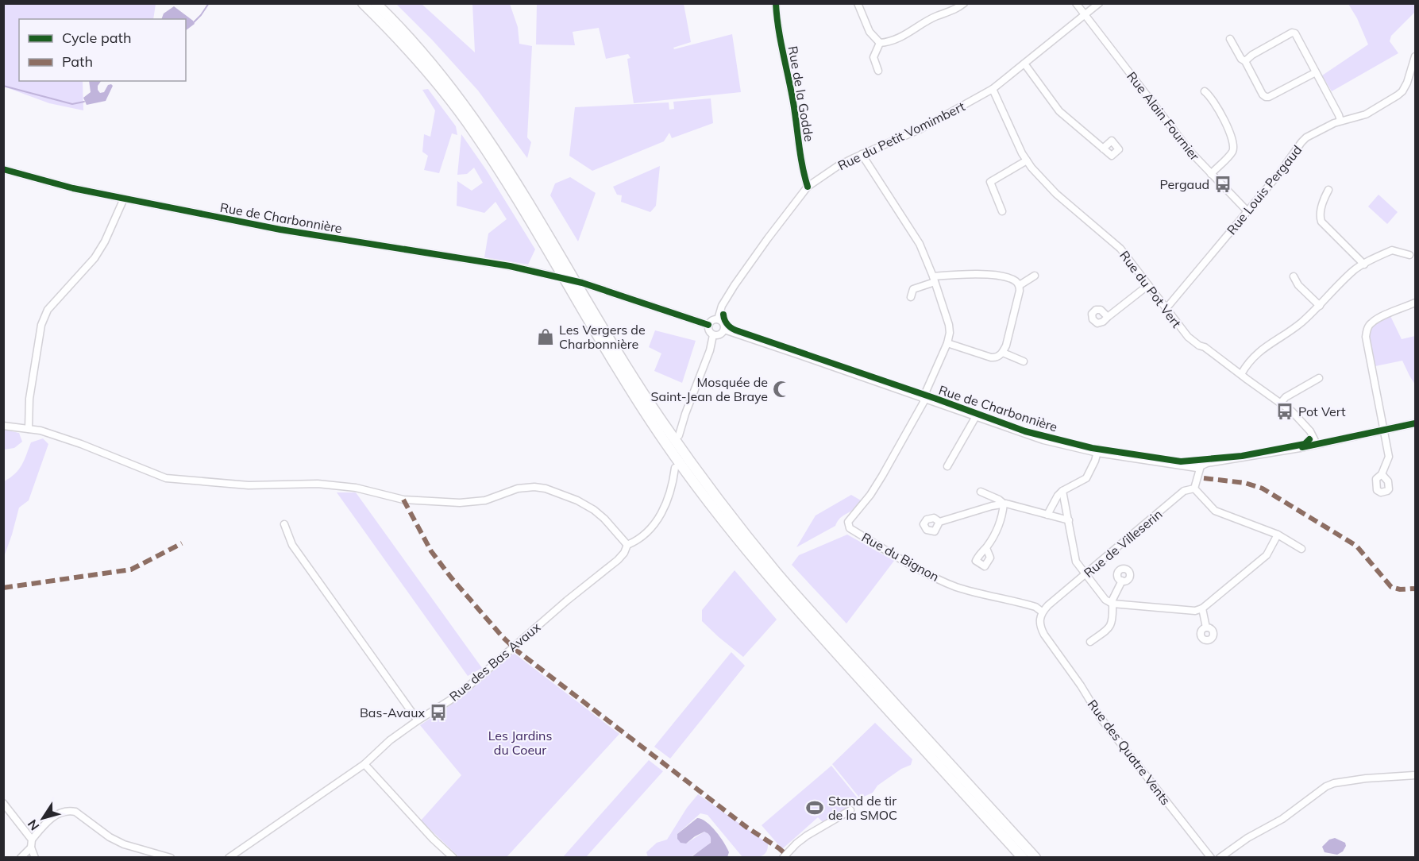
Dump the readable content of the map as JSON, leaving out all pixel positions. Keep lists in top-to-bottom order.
{
  "streets": {
    "street": [
      "Rue de la Godde",
      "Rue Alain Fournier",
      "Rue du Petit Vomimbert",
      "Rue Louis Pergaud",
      "Rue de Charbonnière",
      "Rue du Pot Vert",
      "Rue de Villeserin",
      "Rue du Bignon",
      "Rue des Bas Avaux",
      "Rue des Quatre Vents"
    ]
  },
  "crossings": [
    ["Rue de la Godde", "Rue du Petit Vomimbert"],
    ["Rue Alain Fournier", "Rue du Petit Vomimbert"],
    ["Rue Alain Fournier", "Rue Louis Pergaud"],
    ["Rue du Petit Vomimbert", "Rue de Charbonnière"],
    ["Rue du Petit Vomimbert", "Rue du Pot Vert"],
    ["Rue Louis Pergaud", "Rue du Pot Vert"],
    ["Rue de Charbonnière", "Rue du Pot Vert"],
    ["Rue de Charbonnière", "Rue du Bignon"],
    ["Rue de Villeserin", "Rue du Bignon"],
    ["Rue de Villeserin", "Rue des Quatre Vents"],
    ["Rue du Bignon", "Rue des Quatre Vents"]
  ],
  "parks": ["Les Jardins du Coeur"],
  "places": {
    "bus stop": ["Pergaud", "Pot Vert", "Bas-Avaux"],
    "shop": ["Les Vergers de Charbonnière"],
    "mosque": ["Mosquée de Saint-Jean de Braye"],
    "sports": ["Stand de tir de la SMOC"]
  },
  "legend": ["Cycle path", "Path"],
  "north": "bottom left"
}
